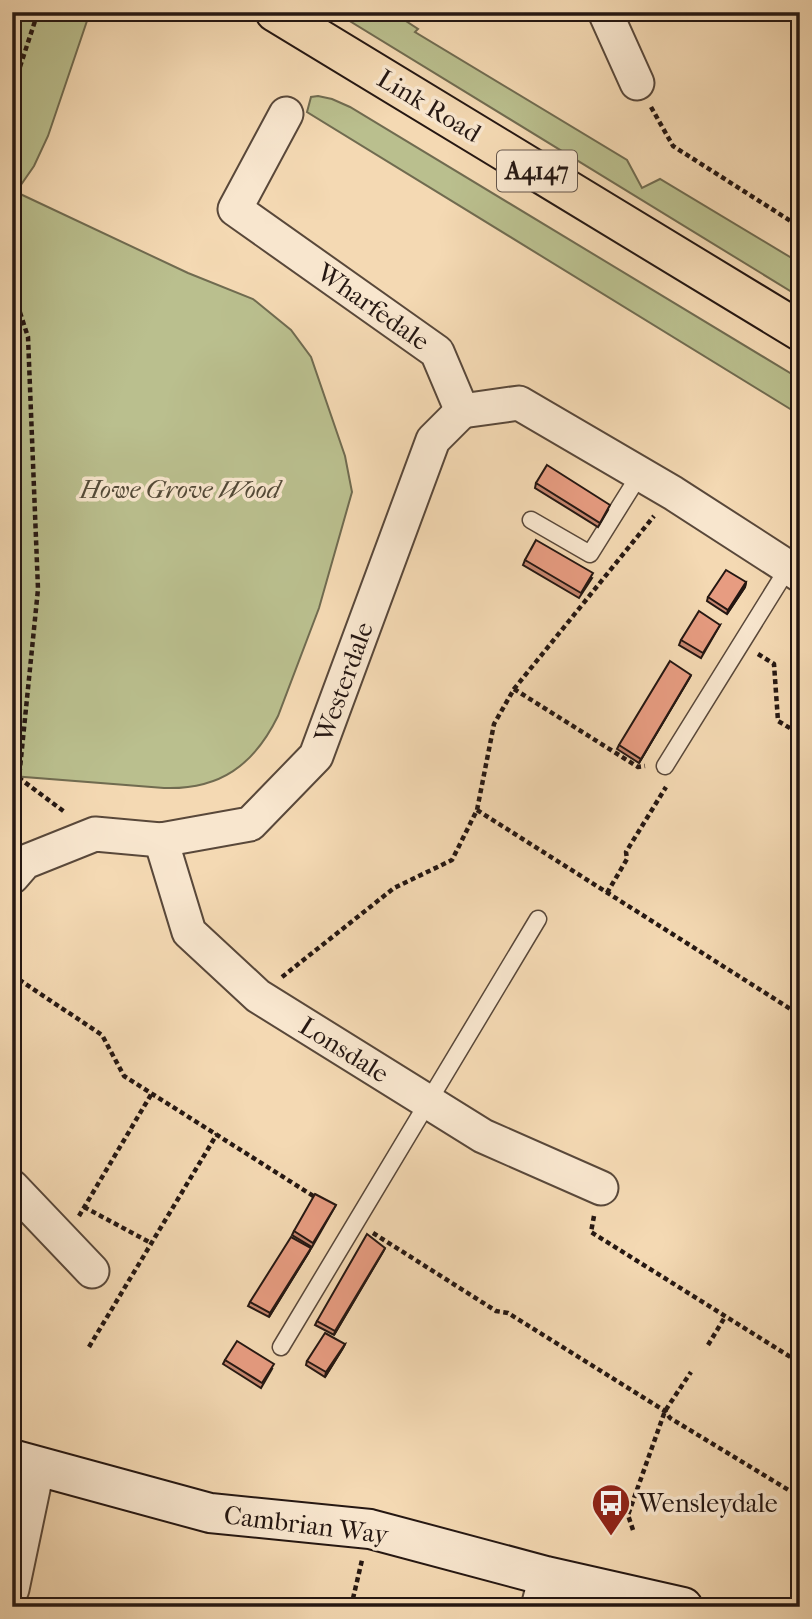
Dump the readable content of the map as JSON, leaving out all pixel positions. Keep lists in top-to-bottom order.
{
  "streets": {
    "main road": ["Link Road", "A4147"],
    "street": [
      "Wharfedale",
      "Westerdale",
      "Lonsdale",
      "Cambrian Way"
    ]
  },
  "crossings": [
    ["Wharfedale", "Westerdale"],
    ["Westerdale", "Lonsdale"]
  ],
  "parks": ["Howe Grove Wood"],
  "places": {
    "bus stop": ["Wensleydale"]
  }
}
